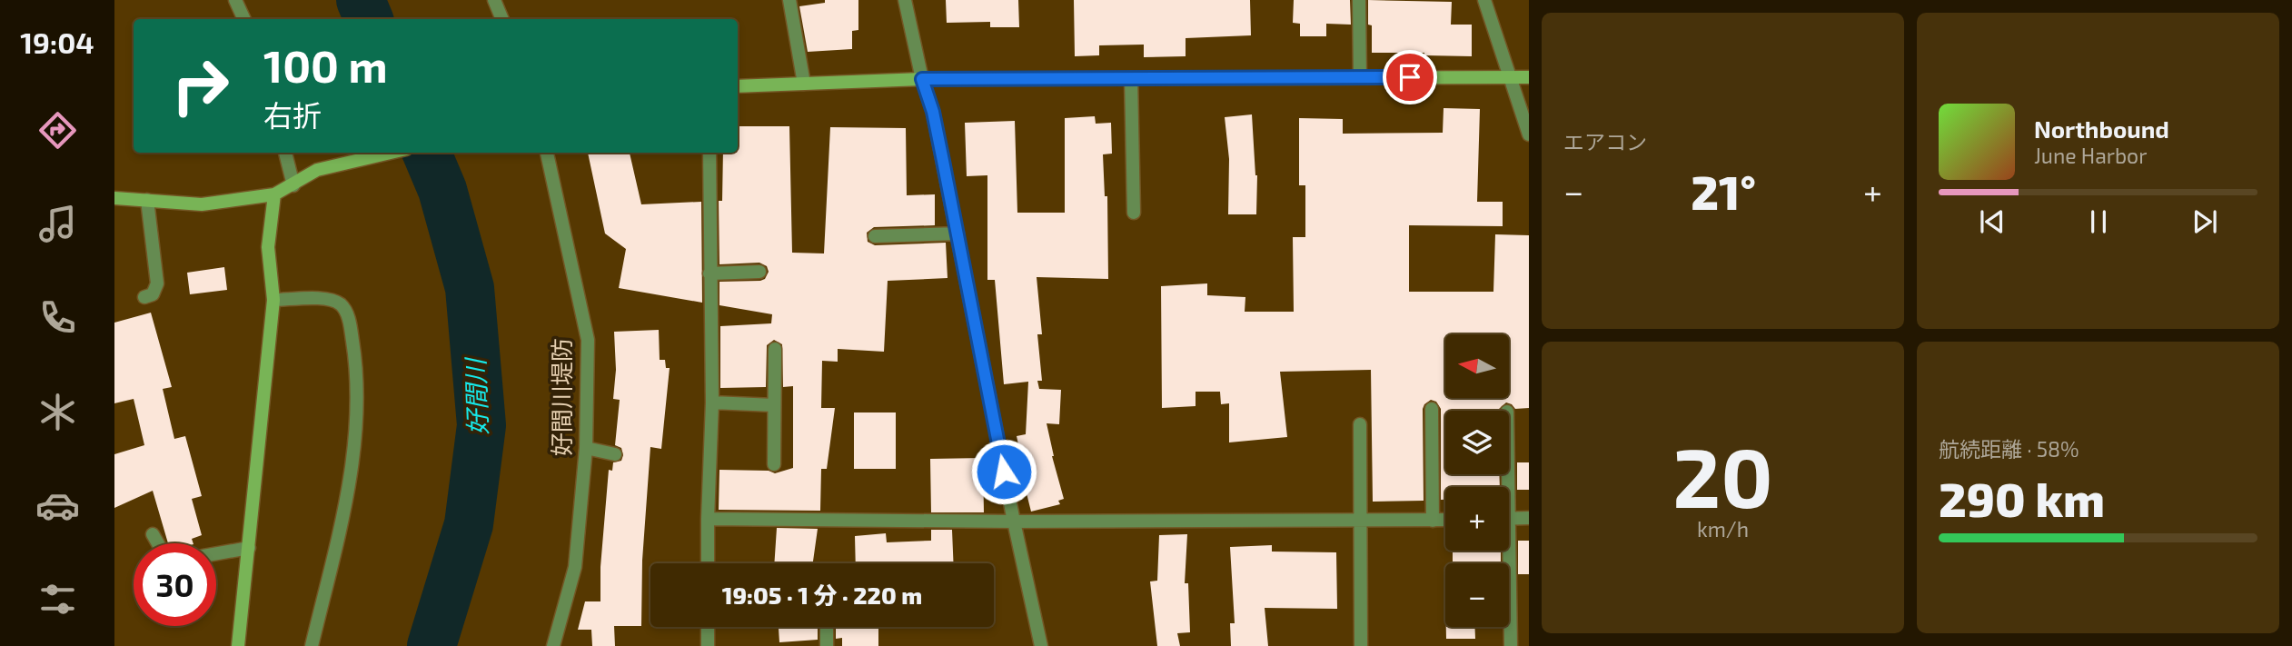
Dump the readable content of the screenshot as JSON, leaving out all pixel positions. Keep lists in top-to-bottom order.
{
  "streets": {
    "street": ["好間川堤防"]
  },
  "water": ["好間川"],
  "north": "left",
  "page": {
    "tabs": "19:04",
    "tile": [
      "エアコン",
      ["20", "km/h"],
      ["航続距離 · 58%", "290 km"]
    ],
    "turn": ["100 m", "右折"],
    "song": ["Northbound", "June Harbor"],
    "heat": ["−", "21°", "+"],
    "map_buttons": ["+", "−"],
    "limit": "30",
    "trip": "19:05 · 1 分 · 220 m"
  }
}
